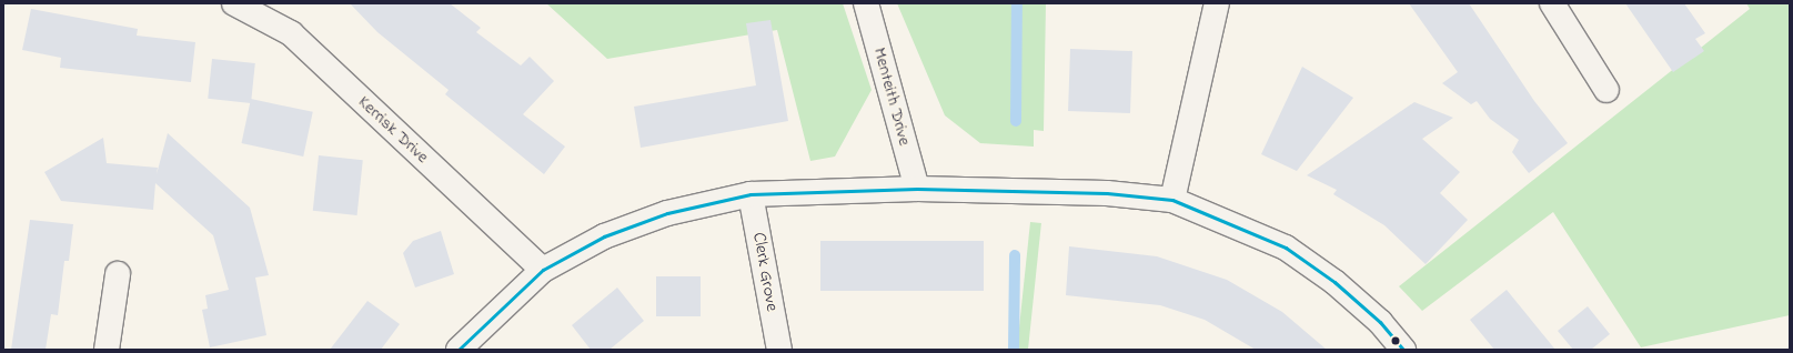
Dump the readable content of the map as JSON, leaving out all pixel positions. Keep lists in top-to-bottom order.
{
  "streets": {
    "street": ["Menteith Drive", "Kerrisk Drive", "Clerk Grove"]
  }
}
